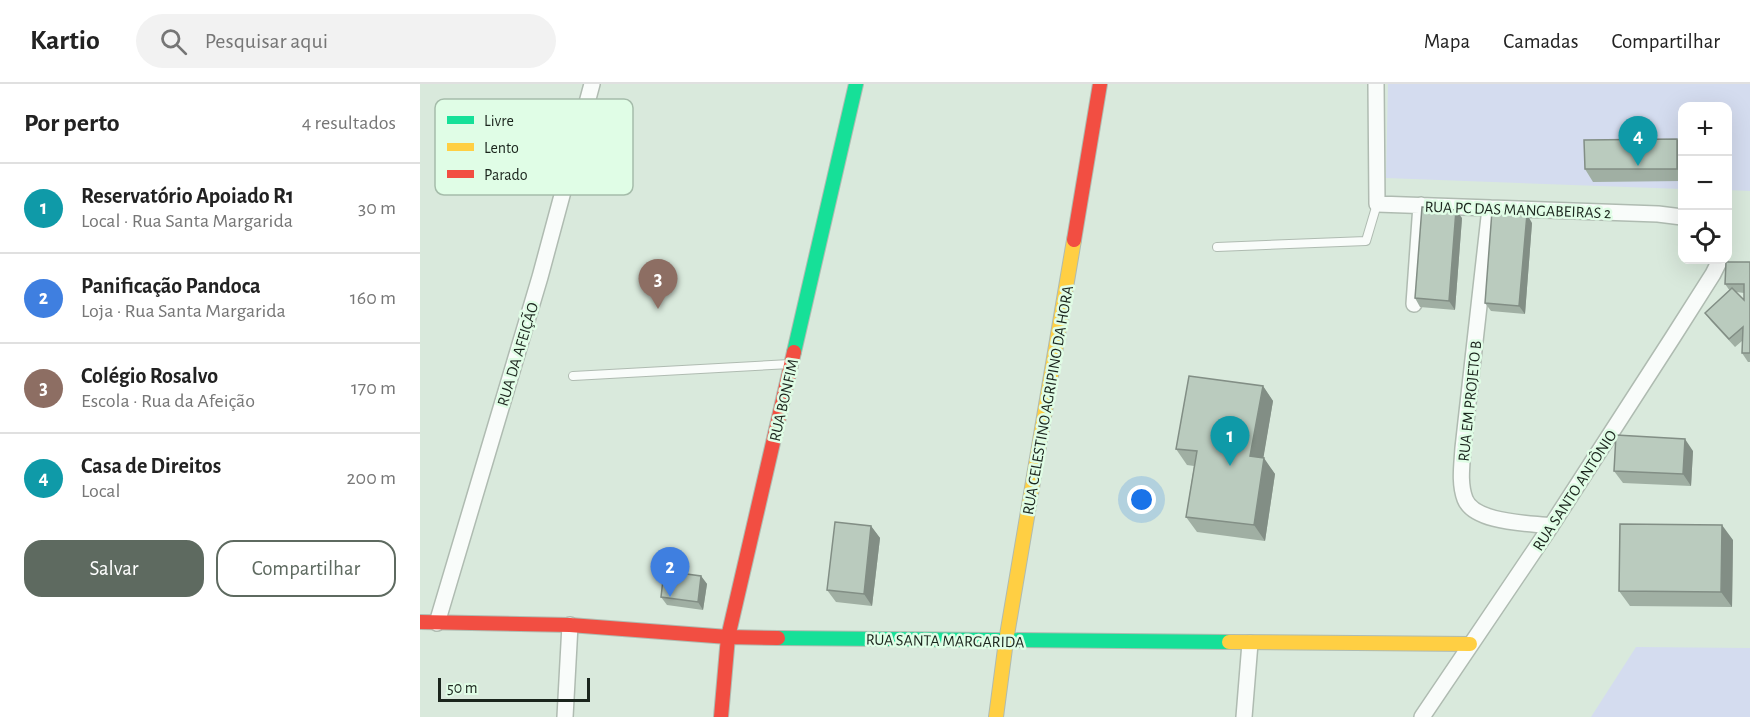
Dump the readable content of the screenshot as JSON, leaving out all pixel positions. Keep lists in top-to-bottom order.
{
  "streets": {
    "street": [
      "RUA PC DAS MANGABEIRAS 2",
      "RUA DA AFEIÇÃO",
      "RUA BONFIM",
      "RUA CELESTINO AGRIPINO DA HORA",
      "RUA EM PROJETO B",
      "RUA SANTO ANTÔNIO",
      "RUA SANTA MARGARIDA"
    ]
  },
  "crossings": [
    ["RUA PC DAS MANGABEIRAS 2", "RUA EM PROJETO B"],
    ["RUA DA AFEIÇÃO", "RUA SANTA MARGARIDA"],
    ["RUA BONFIM", "RUA SANTA MARGARIDA"],
    ["RUA CELESTINO AGRIPINO DA HORA", "RUA SANTA MARGARIDA"],
    ["RUA EM PROJETO B", "RUA SANTO ANTÔNIO"],
    ["RUA SANTO ANTÔNIO", "RUA SANTA MARGARIDA"]
  ],
  "legend": ["Livre", "Lento", "Parado"],
  "scale_bar": "50 m",
  "page": {
    "header": "Kartio",
    "search": "Pesquisar aqui",
    "nav": ["Mapa", "Camadas", "Compartilhar"],
    "heading": ["Por perto", "4 resultados"],
    "map_buttons": ["+", "−"],
    "pins": [
      "4",
      "3",
      "1",
      "2"
    ],
    "list": [
      {
        "mark": "1",
        "name": "Reservatório Apoiado R1",
        "note": "Local · Rua Santa Margarida",
        "value": "30 m"
      },
      {
        "mark": "2",
        "name": "Panificação Pandoca",
        "note": "Loja · Rua Santa Margarida",
        "value": "160 m"
      },
      {
        "mark": "3",
        "name": "Colégio Rosalvo",
        "note": "Escola · Rua da Afeição",
        "value": "170 m"
      },
      {
        "mark": "4",
        "name": "Casa de Direitos",
        "note": "Local",
        "value": "200 m"
      }
    ],
    "buttons": ["Salvar", "Compartilhar"],
    "scale": "50 m"
  }
}
